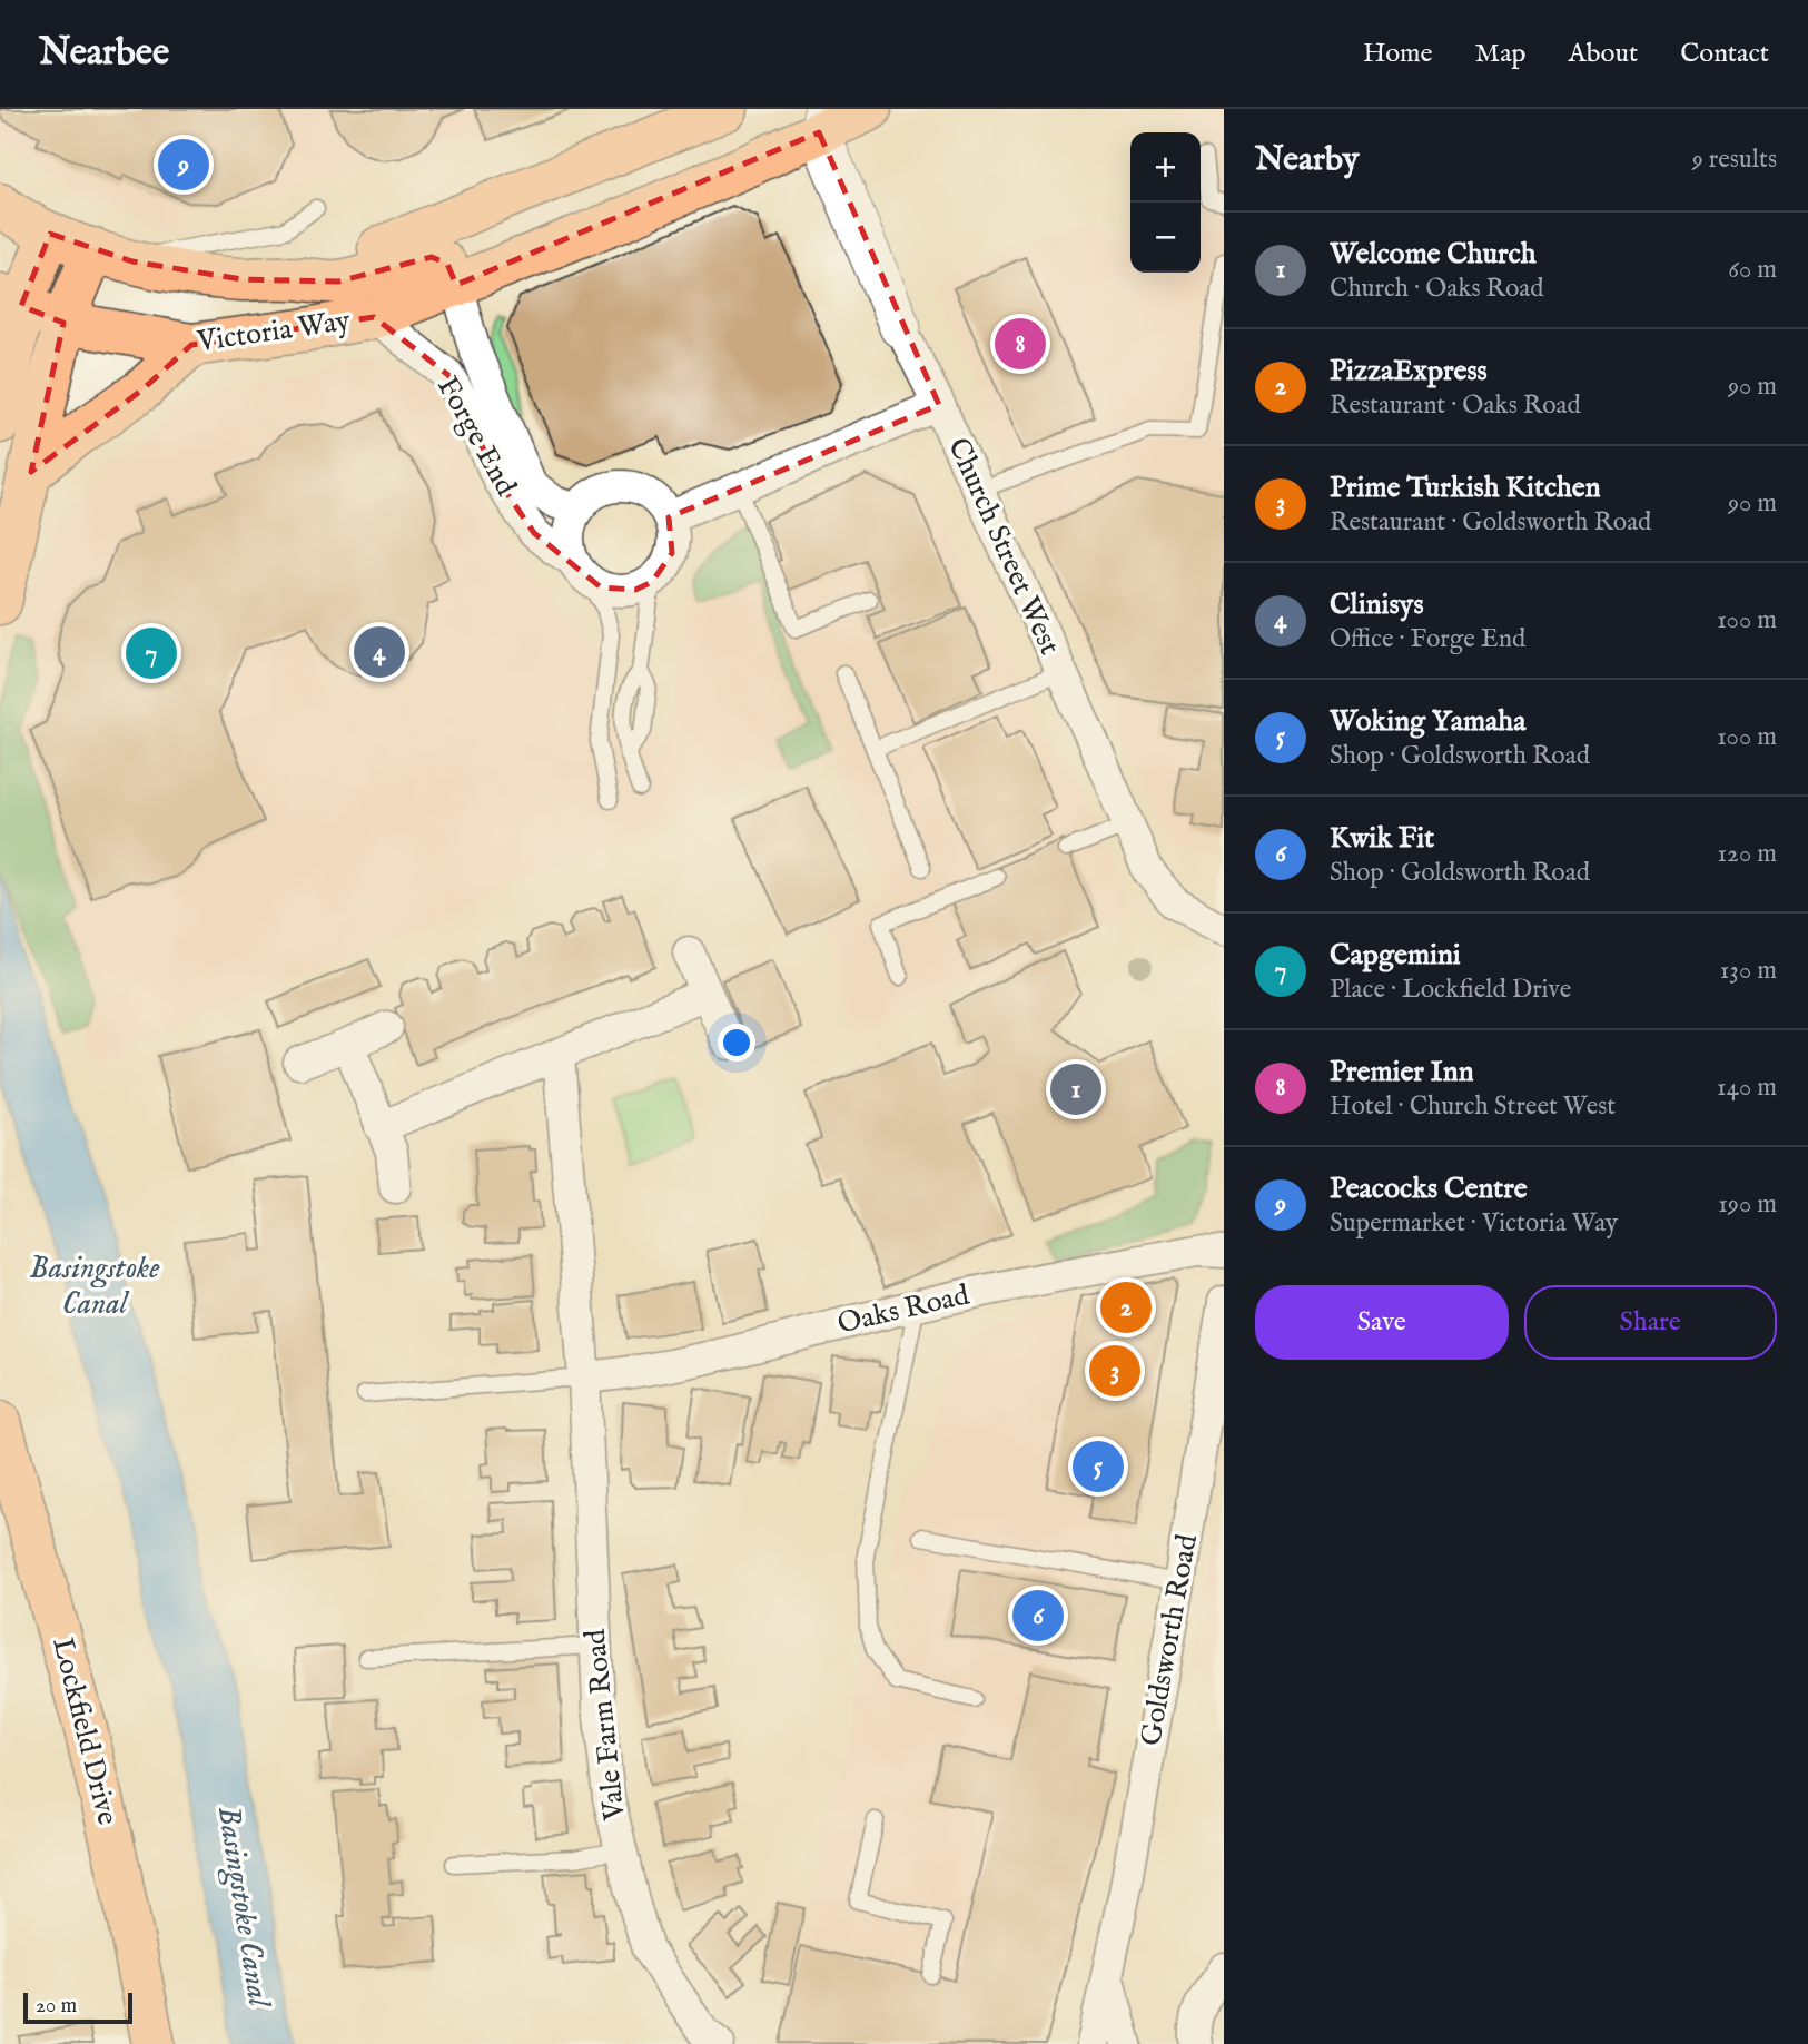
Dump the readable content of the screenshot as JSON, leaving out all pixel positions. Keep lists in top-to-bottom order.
{
  "streets": {
    "main road": ["Victoria Way", "Lockfield Drive"],
    "street": [
      "Forge End",
      "Church Street West",
      "Oaks Road",
      "Goldsworth Road",
      "Vale Farm Road"
    ]
  },
  "crossings": [
    ["Victoria Way", "Forge End"],
    ["Victoria Way", "Church Street West"],
    ["Oaks Road", "Vale Farm Road"]
  ],
  "water": ["Basingstoke Canal"],
  "scale_bar": "20 m",
  "page": {
    "header": "Nearbee",
    "nav": [
      "Home",
      "Map",
      "About",
      "Contact"
    ],
    "heading": ["Nearby", "9 results"],
    "map_buttons": ["+", "−"],
    "pins": [
      "9",
      "8",
      "4",
      "7",
      "1",
      "2",
      "3",
      "5",
      "6"
    ],
    "list": [
      {
        "mark": "1",
        "name": "Welcome Church",
        "note": "Church · Oaks Road",
        "value": "60 m"
      },
      {
        "mark": "2",
        "name": "PizzaExpress",
        "note": "Restaurant · Oaks Road",
        "value": "90 m"
      },
      {
        "mark": "3",
        "name": "Prime Turkish Kitchen",
        "note": "Restaurant · Goldsworth Road",
        "value": "90 m"
      },
      {
        "mark": "4",
        "name": "Clinisys",
        "note": "Office · Forge End",
        "value": "100 m"
      },
      {
        "mark": "5",
        "name": "Woking Yamaha",
        "note": "Shop · Goldsworth Road",
        "value": "100 m"
      },
      {
        "mark": "6",
        "name": "Kwik Fit",
        "note": "Shop · Goldsworth Road",
        "value": "120 m"
      },
      {
        "mark": "7",
        "name": "Capgemini",
        "note": "Place · Lockfield Drive",
        "value": "130 m"
      },
      {
        "mark": "8",
        "name": "Premier Inn",
        "note": "Hotel · Church Street West",
        "value": "140 m"
      },
      {
        "mark": "9",
        "name": "Peacocks Centre",
        "note": "Supermarket · Victoria Way",
        "value": "190 m"
      }
    ],
    "buttons": ["Save", "Share"],
    "scale": "20 m"
  }
}
